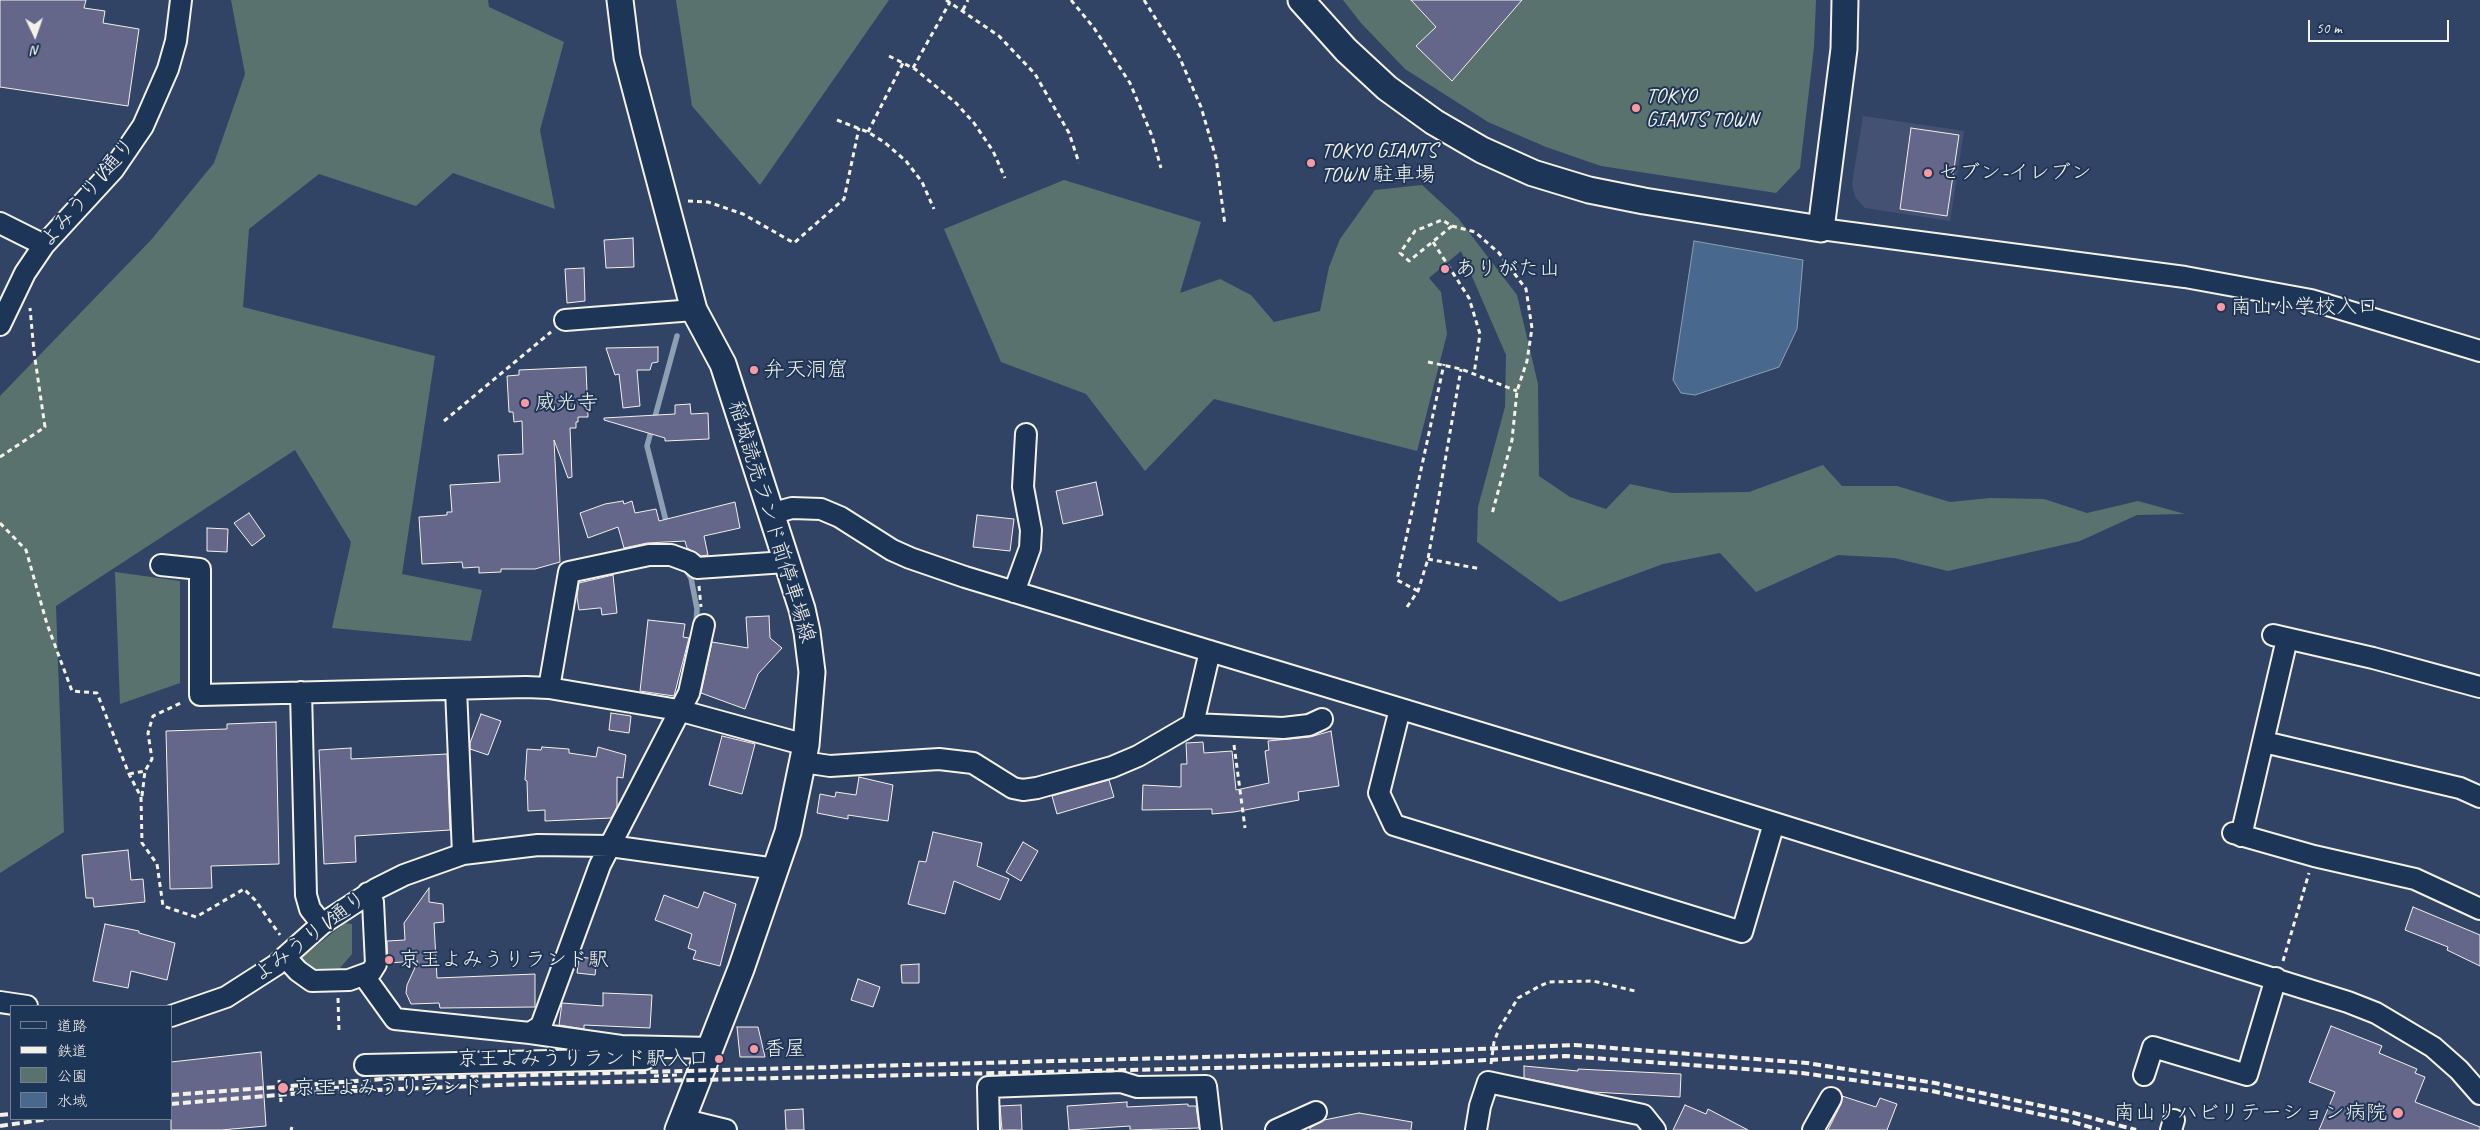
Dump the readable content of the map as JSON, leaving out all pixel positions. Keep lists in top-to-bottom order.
{
  "streets": {
    "main road": ["稲城読売ランド前停車場線"],
    "street": ["よみうりV通り"]
  },
  "crossings": [
    ["よみうりV通り", "稲城読売ランド前停車場線"]
  ],
  "places": [
    "TOKYO GIANTS TOWN",
    "TOKYO GIANTS TOWN 駐車場",
    "セブン-イレブン",
    "ありがた山",
    "南山小学校入口",
    "弁天洞窟",
    "威光寺",
    "京王よみうりランド駅",
    "香屋",
    "京王よみうりランド駅入口",
    "京王よみうりランド",
    "南山リハビリテーション病院"
  ],
  "legend": [
    "道路",
    "鉄道",
    "公園",
    "水域"
  ],
  "scale_bar": "50 m",
  "north": "bottom"
}
